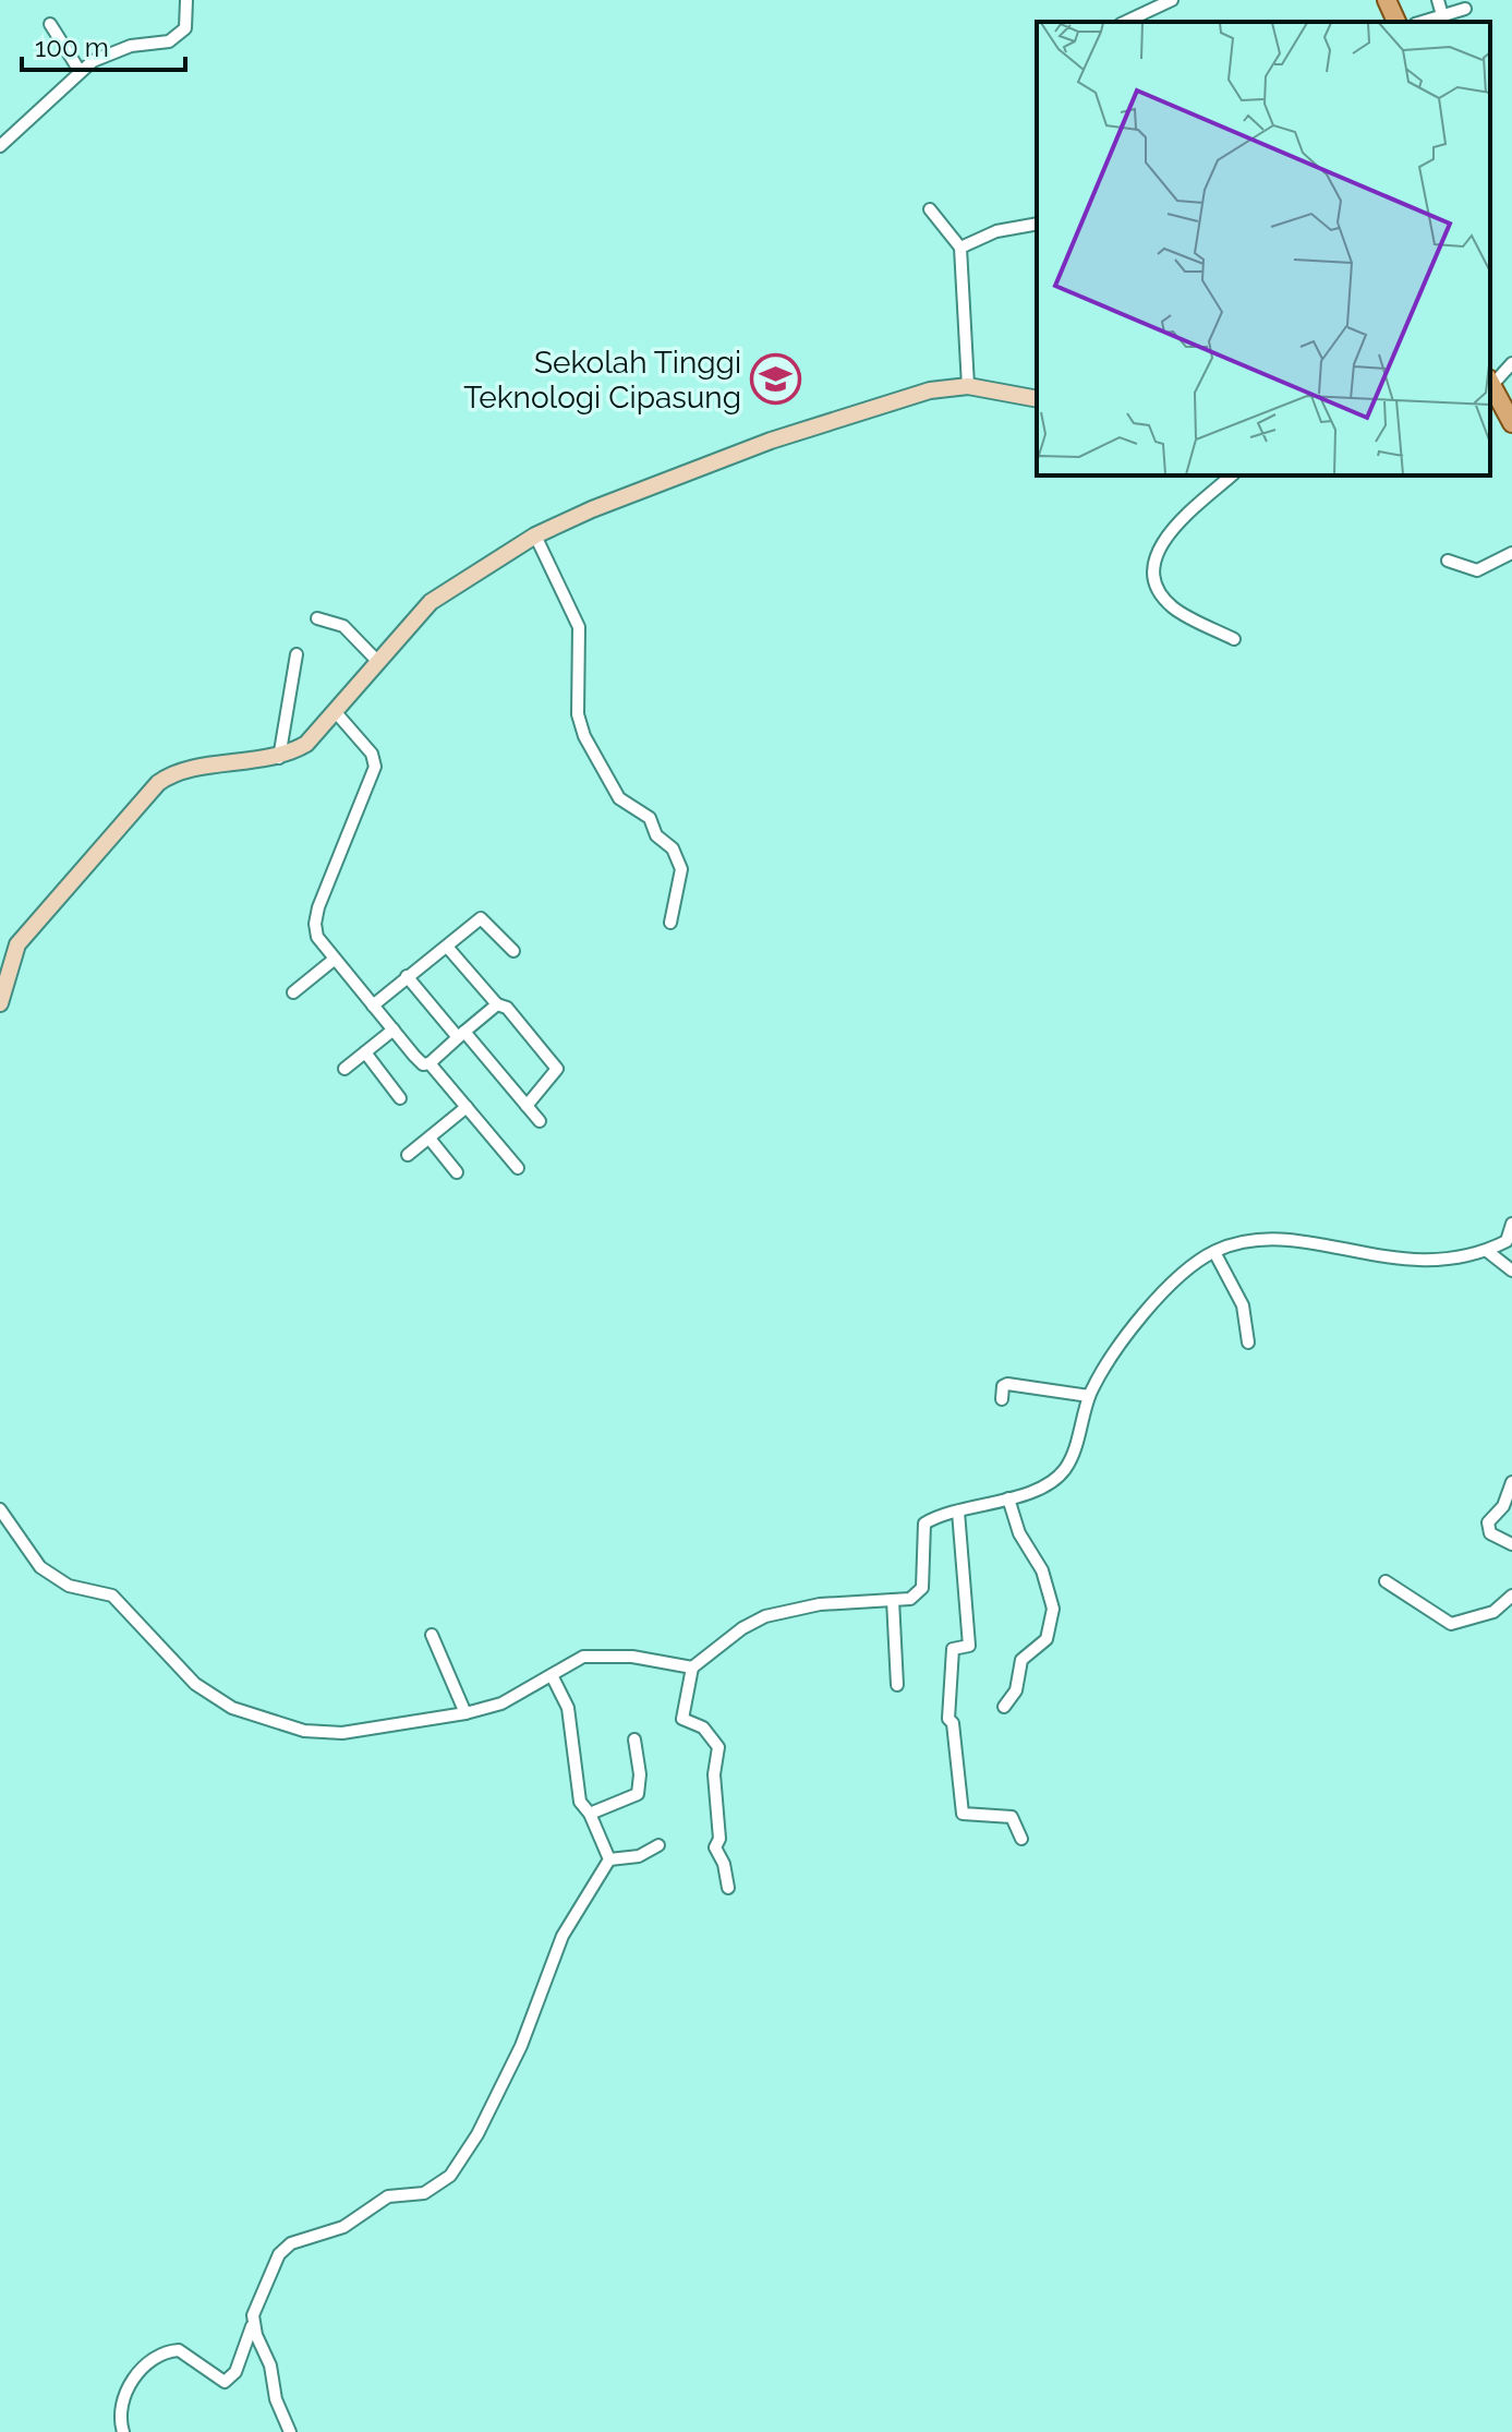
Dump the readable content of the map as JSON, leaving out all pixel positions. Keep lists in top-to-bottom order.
{
  "places": {
    "school or university": ["Sekolah Tinggi Teknologi Cipasung"]
  },
  "scale_bar": "100 m"
}
